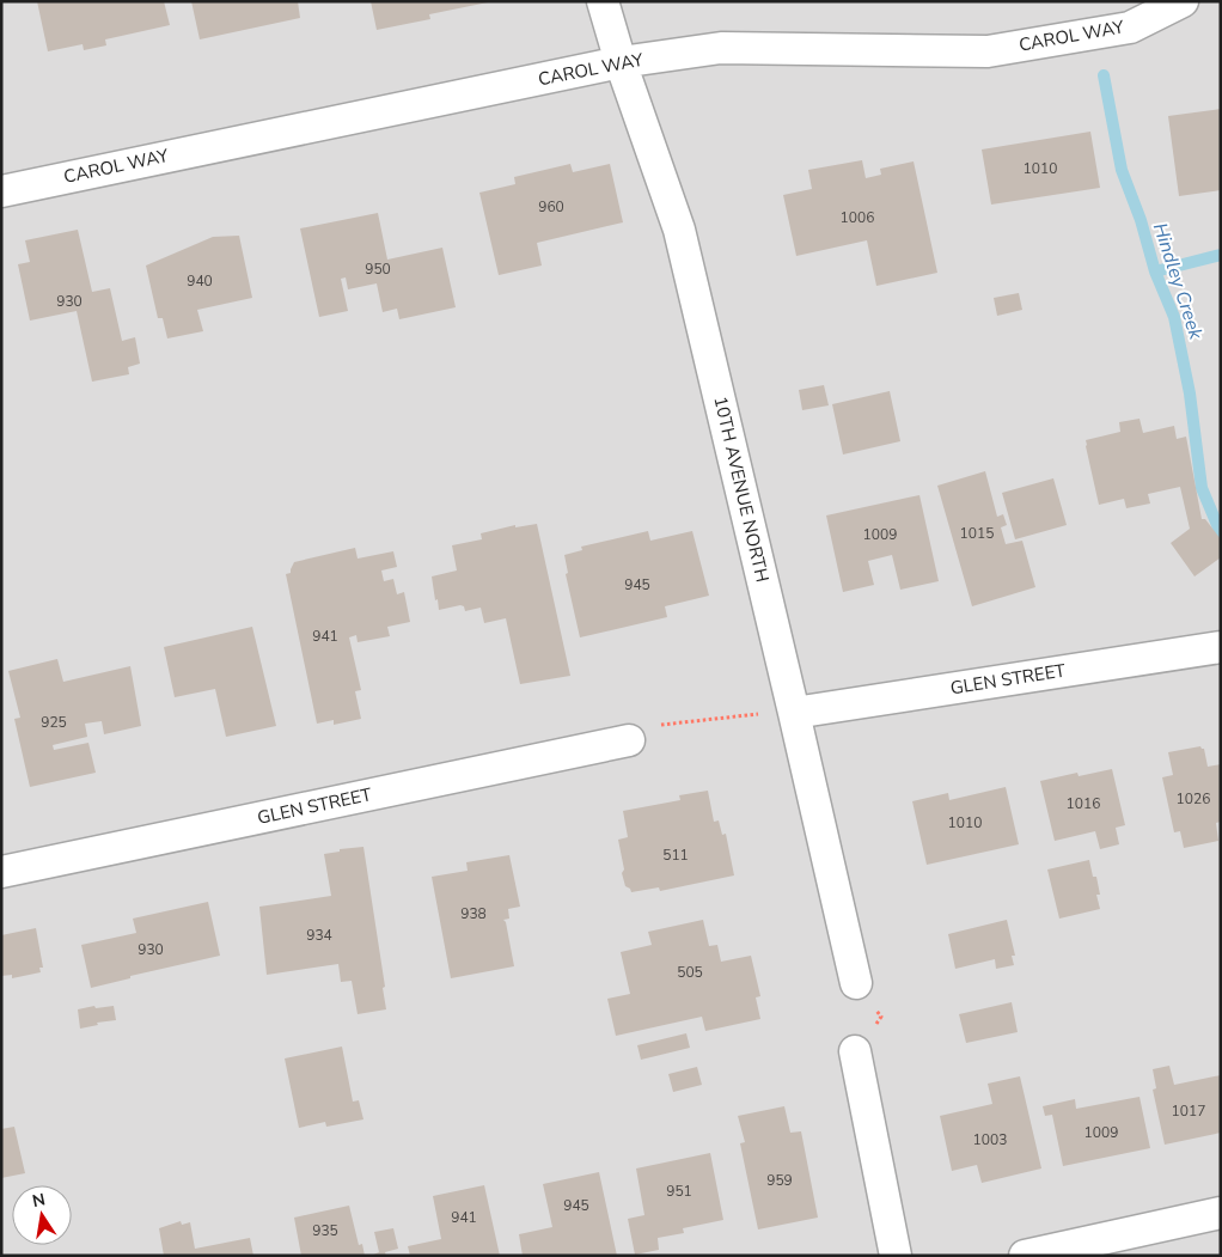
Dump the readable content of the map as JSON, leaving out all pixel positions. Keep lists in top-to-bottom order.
{
  "streets": {
    "street": ["CAROL WAY", "10TH AVENUE NORTH", "GLEN STREET"]
  },
  "crossings": [
    ["CAROL WAY", "10TH AVENUE NORTH"],
    ["10TH AVENUE NORTH", "GLEN STREET"]
  ],
  "water": ["Hindley Creek"],
  "house_numbers": [
    "1010",
    "960",
    "1006",
    "950",
    "940",
    "930",
    "1015",
    "1009",
    "945",
    "941",
    "925",
    "1026",
    "1016",
    "1010",
    "511",
    "938",
    "934",
    "930",
    "505",
    "1017",
    "1009",
    "1003",
    "959",
    "951",
    "945",
    "941",
    "935"
  ],
  "north": "top"
}
